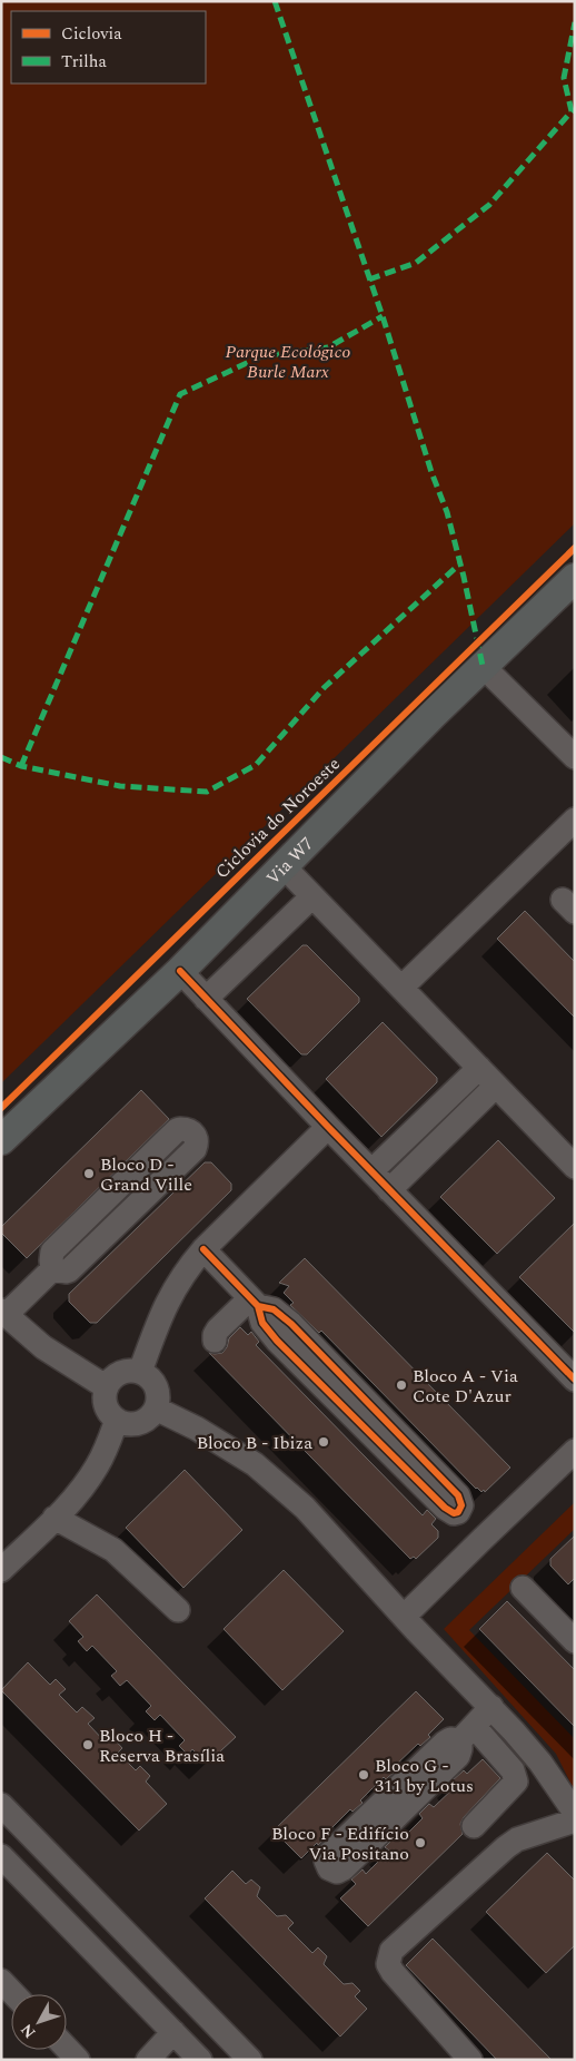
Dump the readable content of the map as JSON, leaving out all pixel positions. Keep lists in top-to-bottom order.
{
  "streets": {
    "main road": ["Via W7"],
    "cycle path": ["Ciclovia do Noroeste"]
  },
  "parks": ["Parque Ecológico Burle Marx"],
  "places": [
    "Bloco D - Grand Ville",
    "Bloco A - Via Cote D'Azur",
    "Bloco B - Ibiza",
    "Bloco H - Reserva Brasília",
    "Bloco G - 311 by Lotus",
    "Bloco F - Edifício Via Positano"
  ],
  "legend": ["Ciclovia", "Trilha"],
  "north": "bottom left"
}
